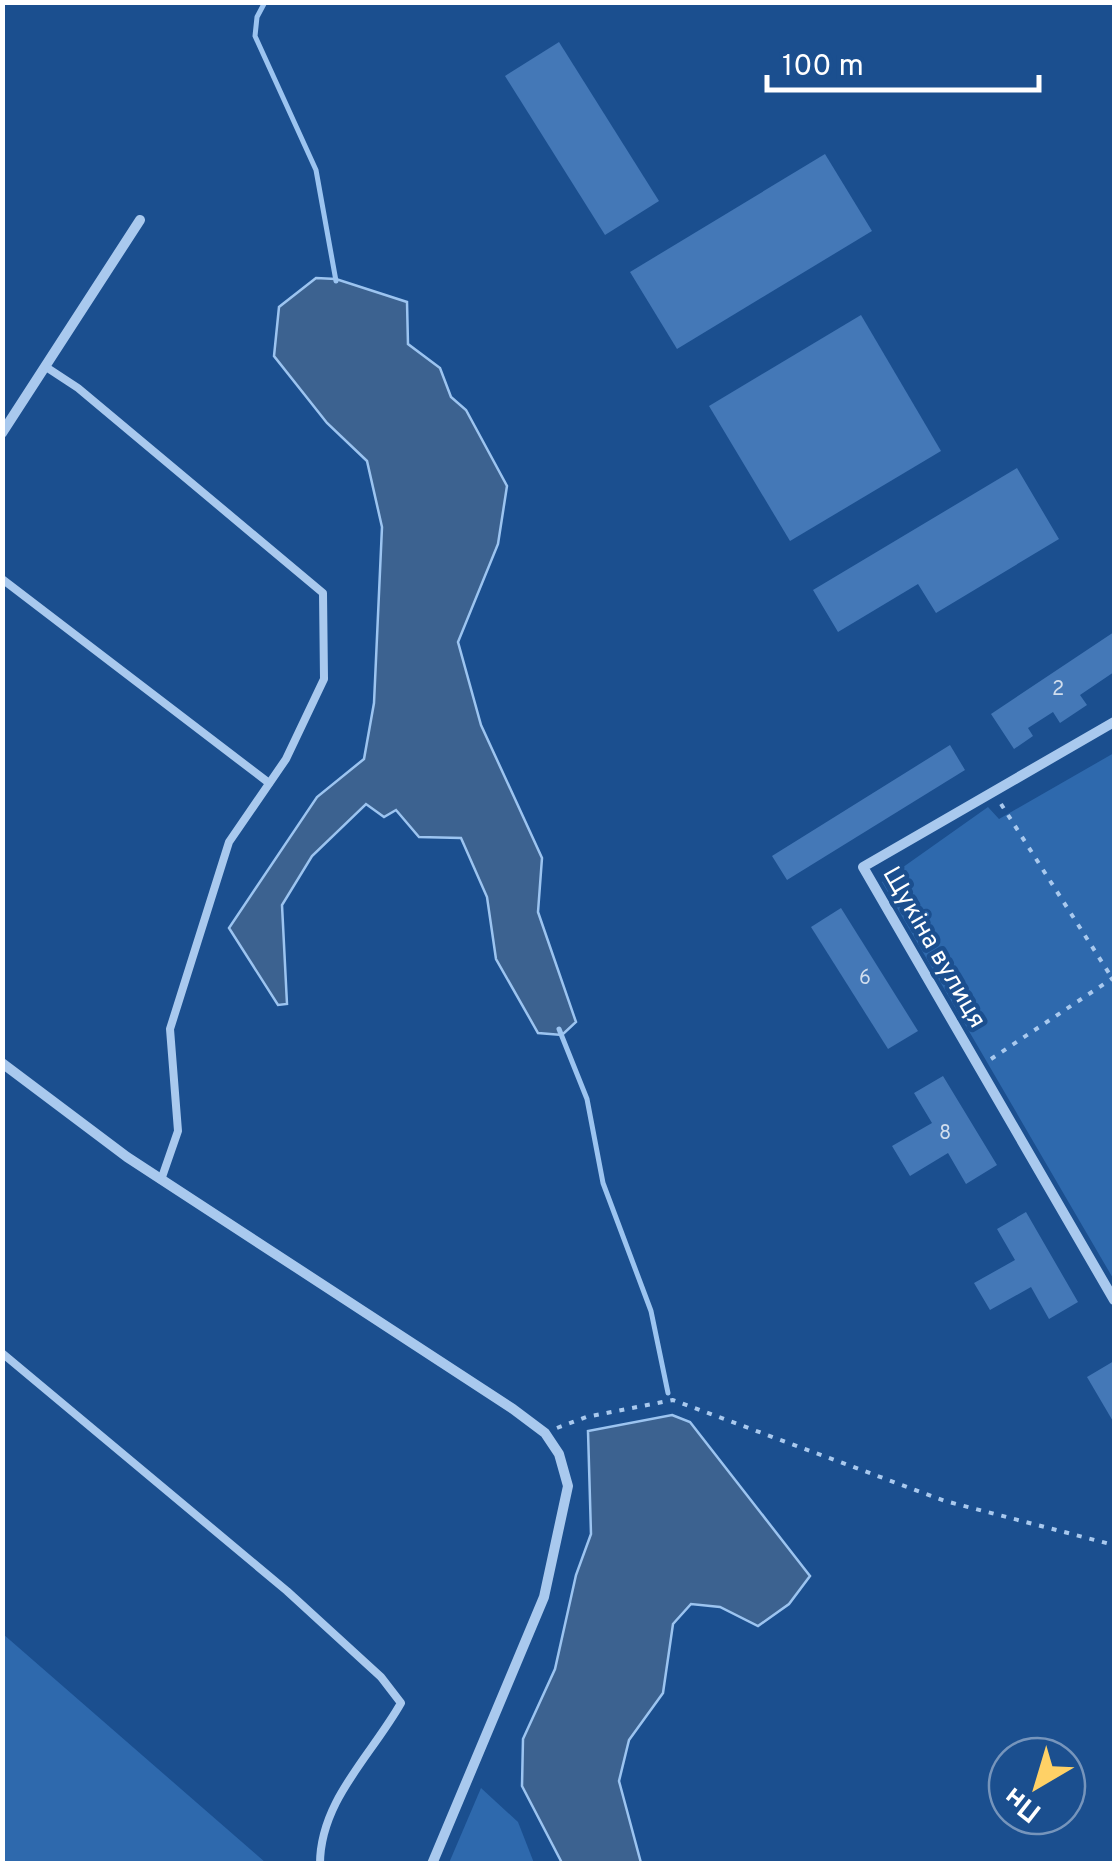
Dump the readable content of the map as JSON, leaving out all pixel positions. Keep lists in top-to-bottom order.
{
  "streets": {
    "street": ["Щукіна вулиця"]
  },
  "house_numbers": ["2", "6", "8"],
  "scale_bar": "100 m",
  "north": "bottom left"
}
